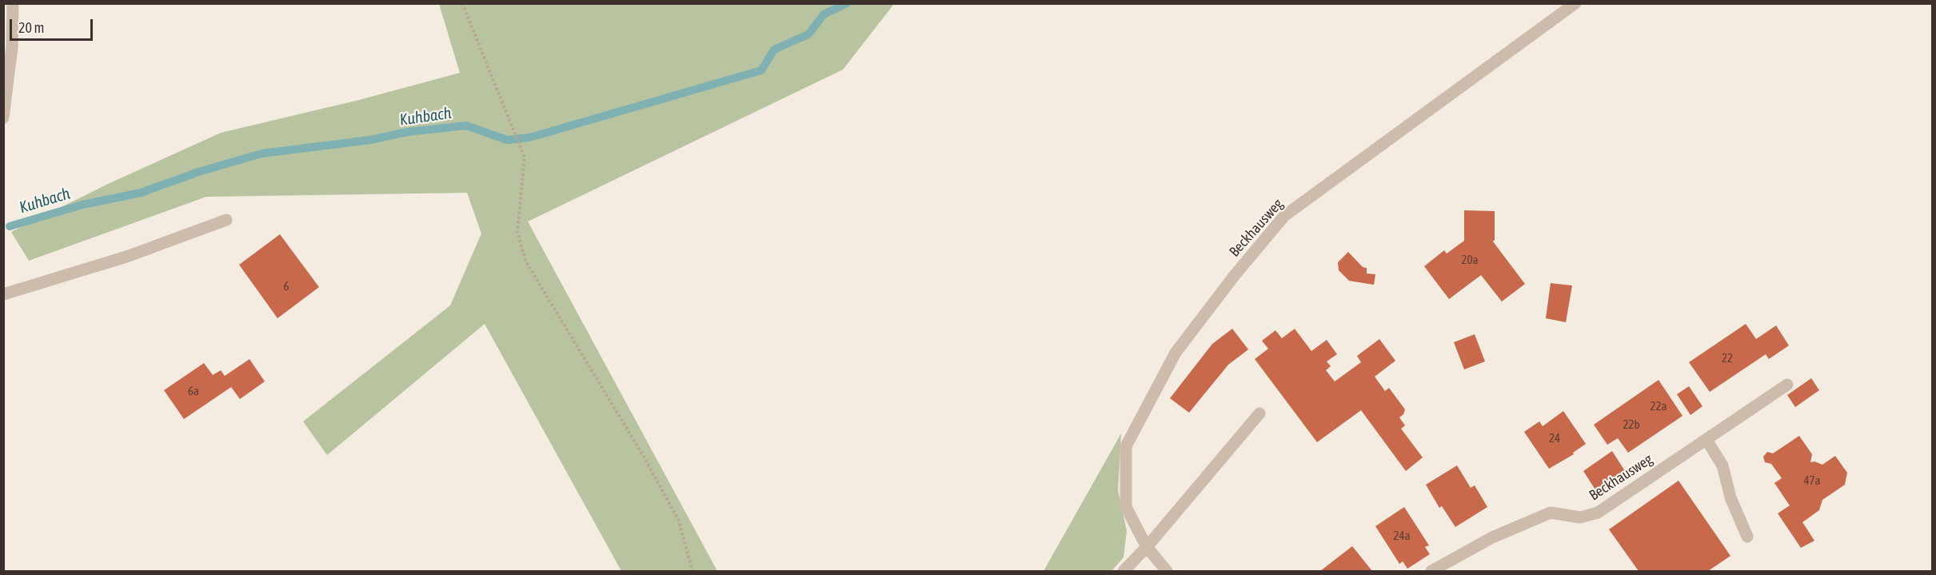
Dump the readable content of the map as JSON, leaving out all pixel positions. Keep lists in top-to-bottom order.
{
  "streets": {
    "street": ["Beckhausweg"]
  },
  "water": ["Kuhbach"],
  "house_numbers": [
    "20a",
    "6",
    "22",
    "6a",
    "22a",
    "22b",
    "24",
    "47a",
    "24a"
  ],
  "scale_bar": "20 m"
}
